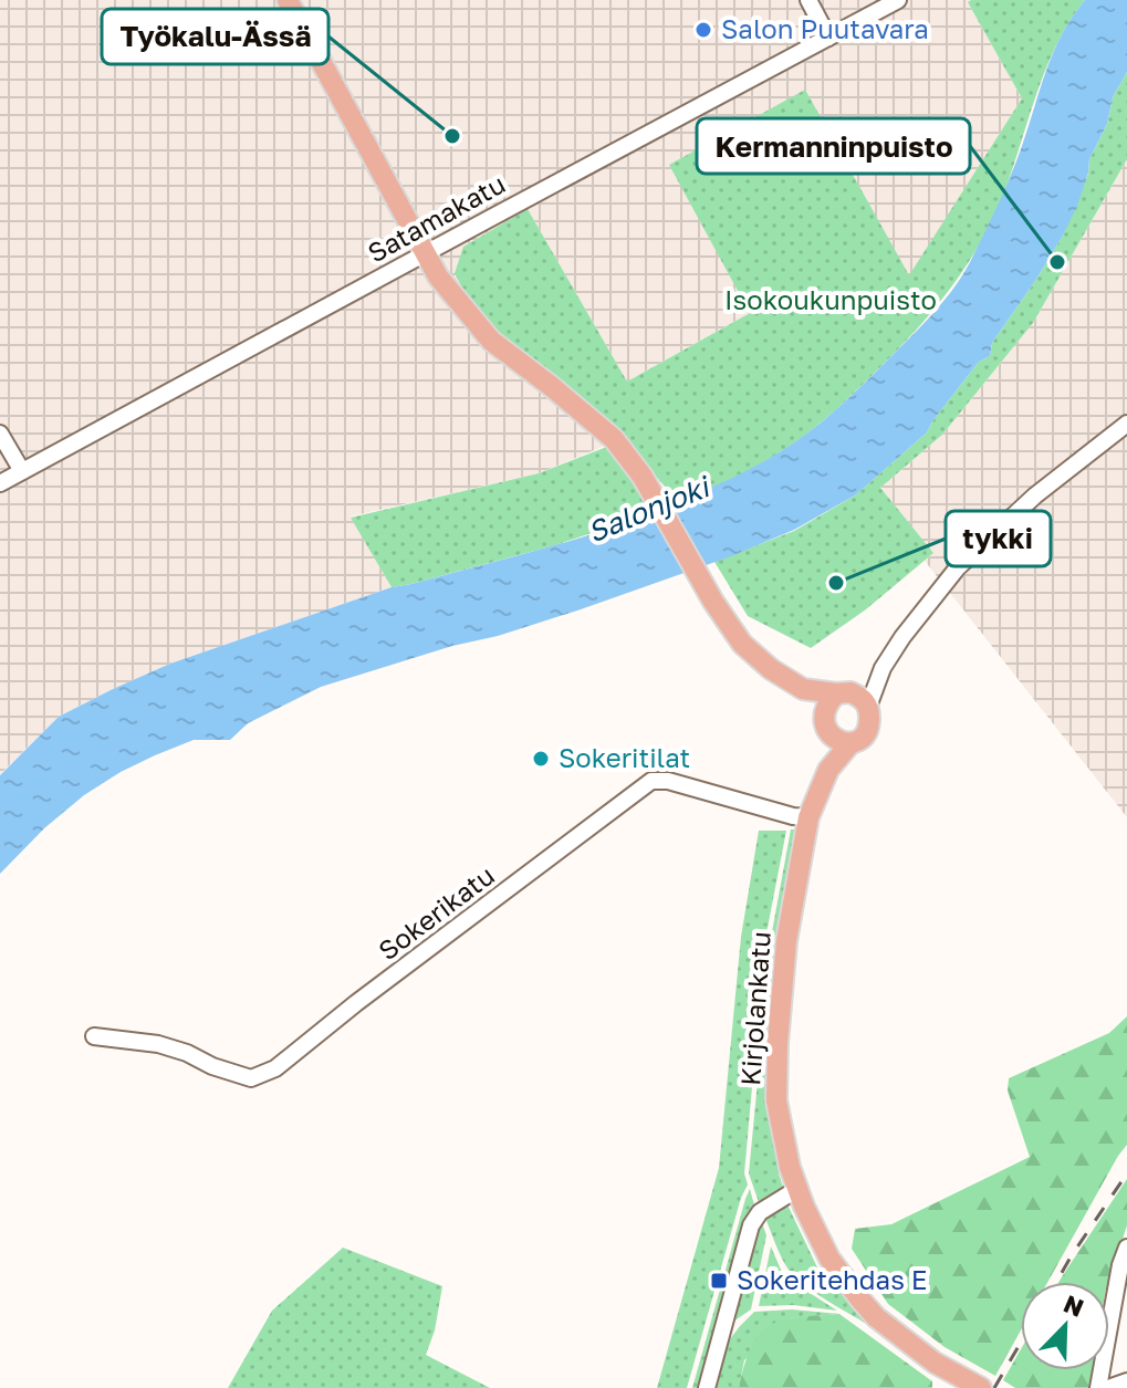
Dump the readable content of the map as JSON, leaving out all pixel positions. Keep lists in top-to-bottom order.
{
  "streets": {
    "main road": ["Kirjolankatu"],
    "street": ["Satamakatu", "Sokerikatu"]
  },
  "crossings": [
    ["Sokerikatu", "Kirjolankatu"]
  ],
  "water": ["Salonjoki"],
  "parks": ["Isokoukunpuisto"],
  "places": {
    "other": [
      "Salon Puutavara",
      "Työkalu-Ässä",
      "Kermanninpuisto",
      "tykki",
      "Sokeritilat"
    ],
    "transit": ["Sokeritehdas E"]
  },
  "north": "top right"
}
